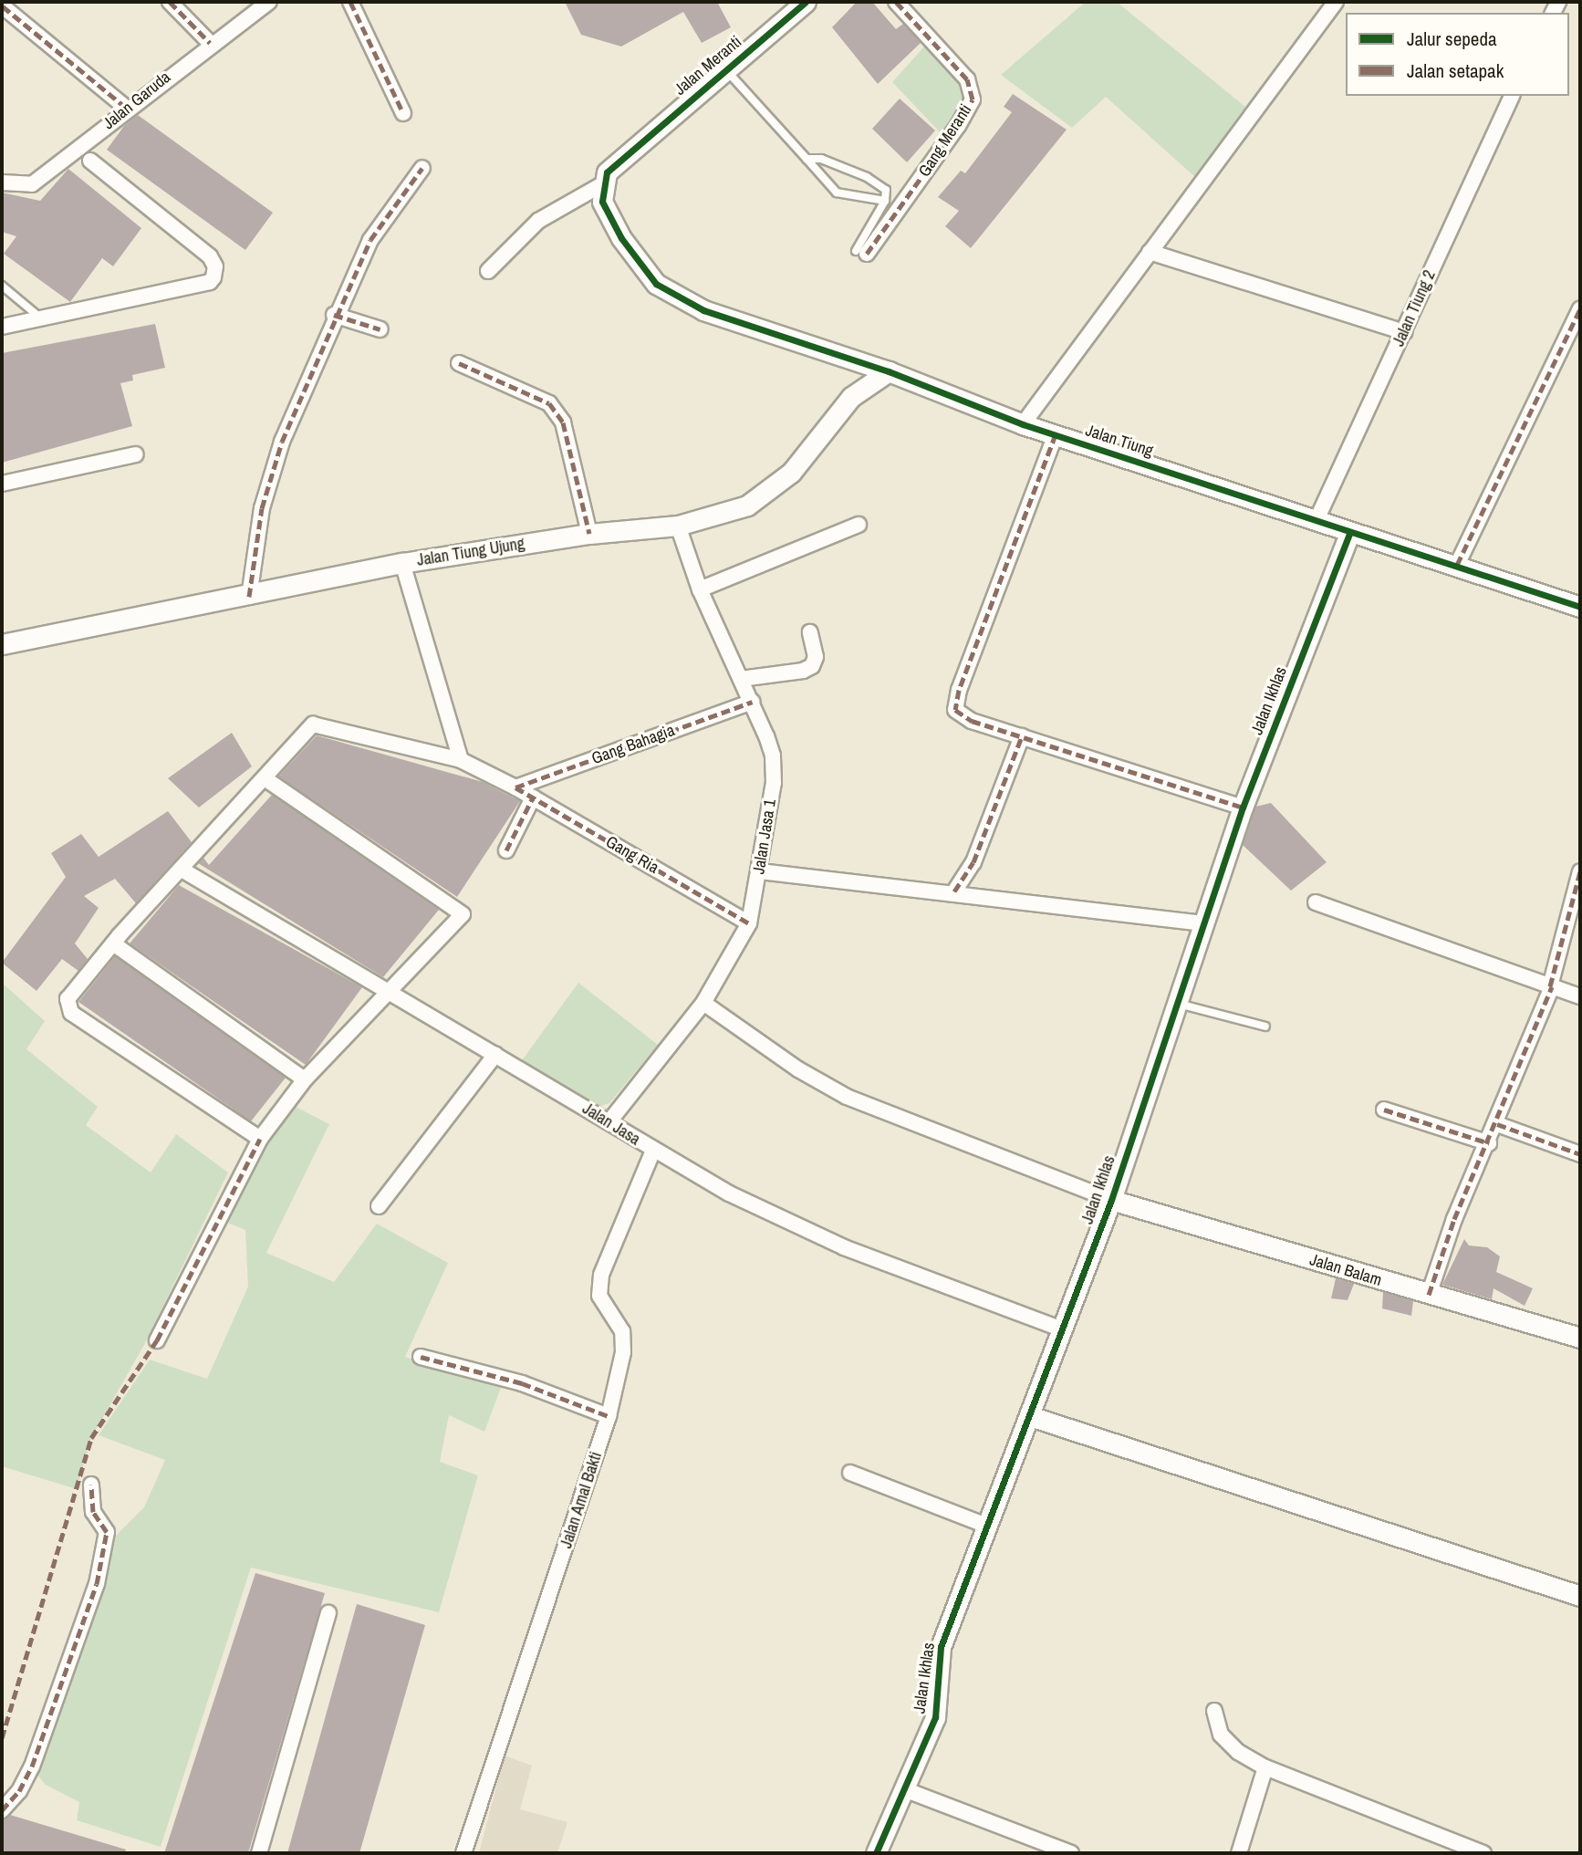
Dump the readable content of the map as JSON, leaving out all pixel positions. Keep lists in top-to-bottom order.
{
  "streets": {
    "street": [
      "Jalan Meranti",
      "Jalan Garuda",
      "Gang Meranti",
      "Jalan Tiung 2",
      "Jalan Tiung",
      "Jalan Tiung Ujung",
      "Jalan Ikhlas",
      "Gang Bahagia",
      "Jalan Jasa 1",
      "Gang Ria",
      "Jalan Jasa",
      "Jalan Balam",
      "Jalan Amal Bakti"
    ]
  },
  "crossings": [
    ["Jalan Meranti", "Jalan Tiung"],
    ["Jalan Tiung 2", "Jalan Tiung"],
    ["Jalan Tiung", "Jalan Tiung Ujung"],
    ["Jalan Tiung", "Jalan Ikhlas"],
    ["Jalan Tiung Ujung", "Jalan Jasa 1"],
    ["Jalan Ikhlas", "Jalan Jasa"],
    ["Jalan Ikhlas", "Jalan Balam"],
    ["Gang Bahagia", "Jalan Jasa 1"],
    ["Gang Bahagia", "Gang Ria"],
    ["Jalan Jasa 1", "Gang Ria"],
    ["Jalan Jasa 1", "Jalan Jasa"],
    ["Gang Ria", "Jalan Jasa"],
    ["Jalan Jasa", "Jalan Amal Bakti"]
  ],
  "legend": ["Jalur sepeda", "Jalan setapak"]
}
